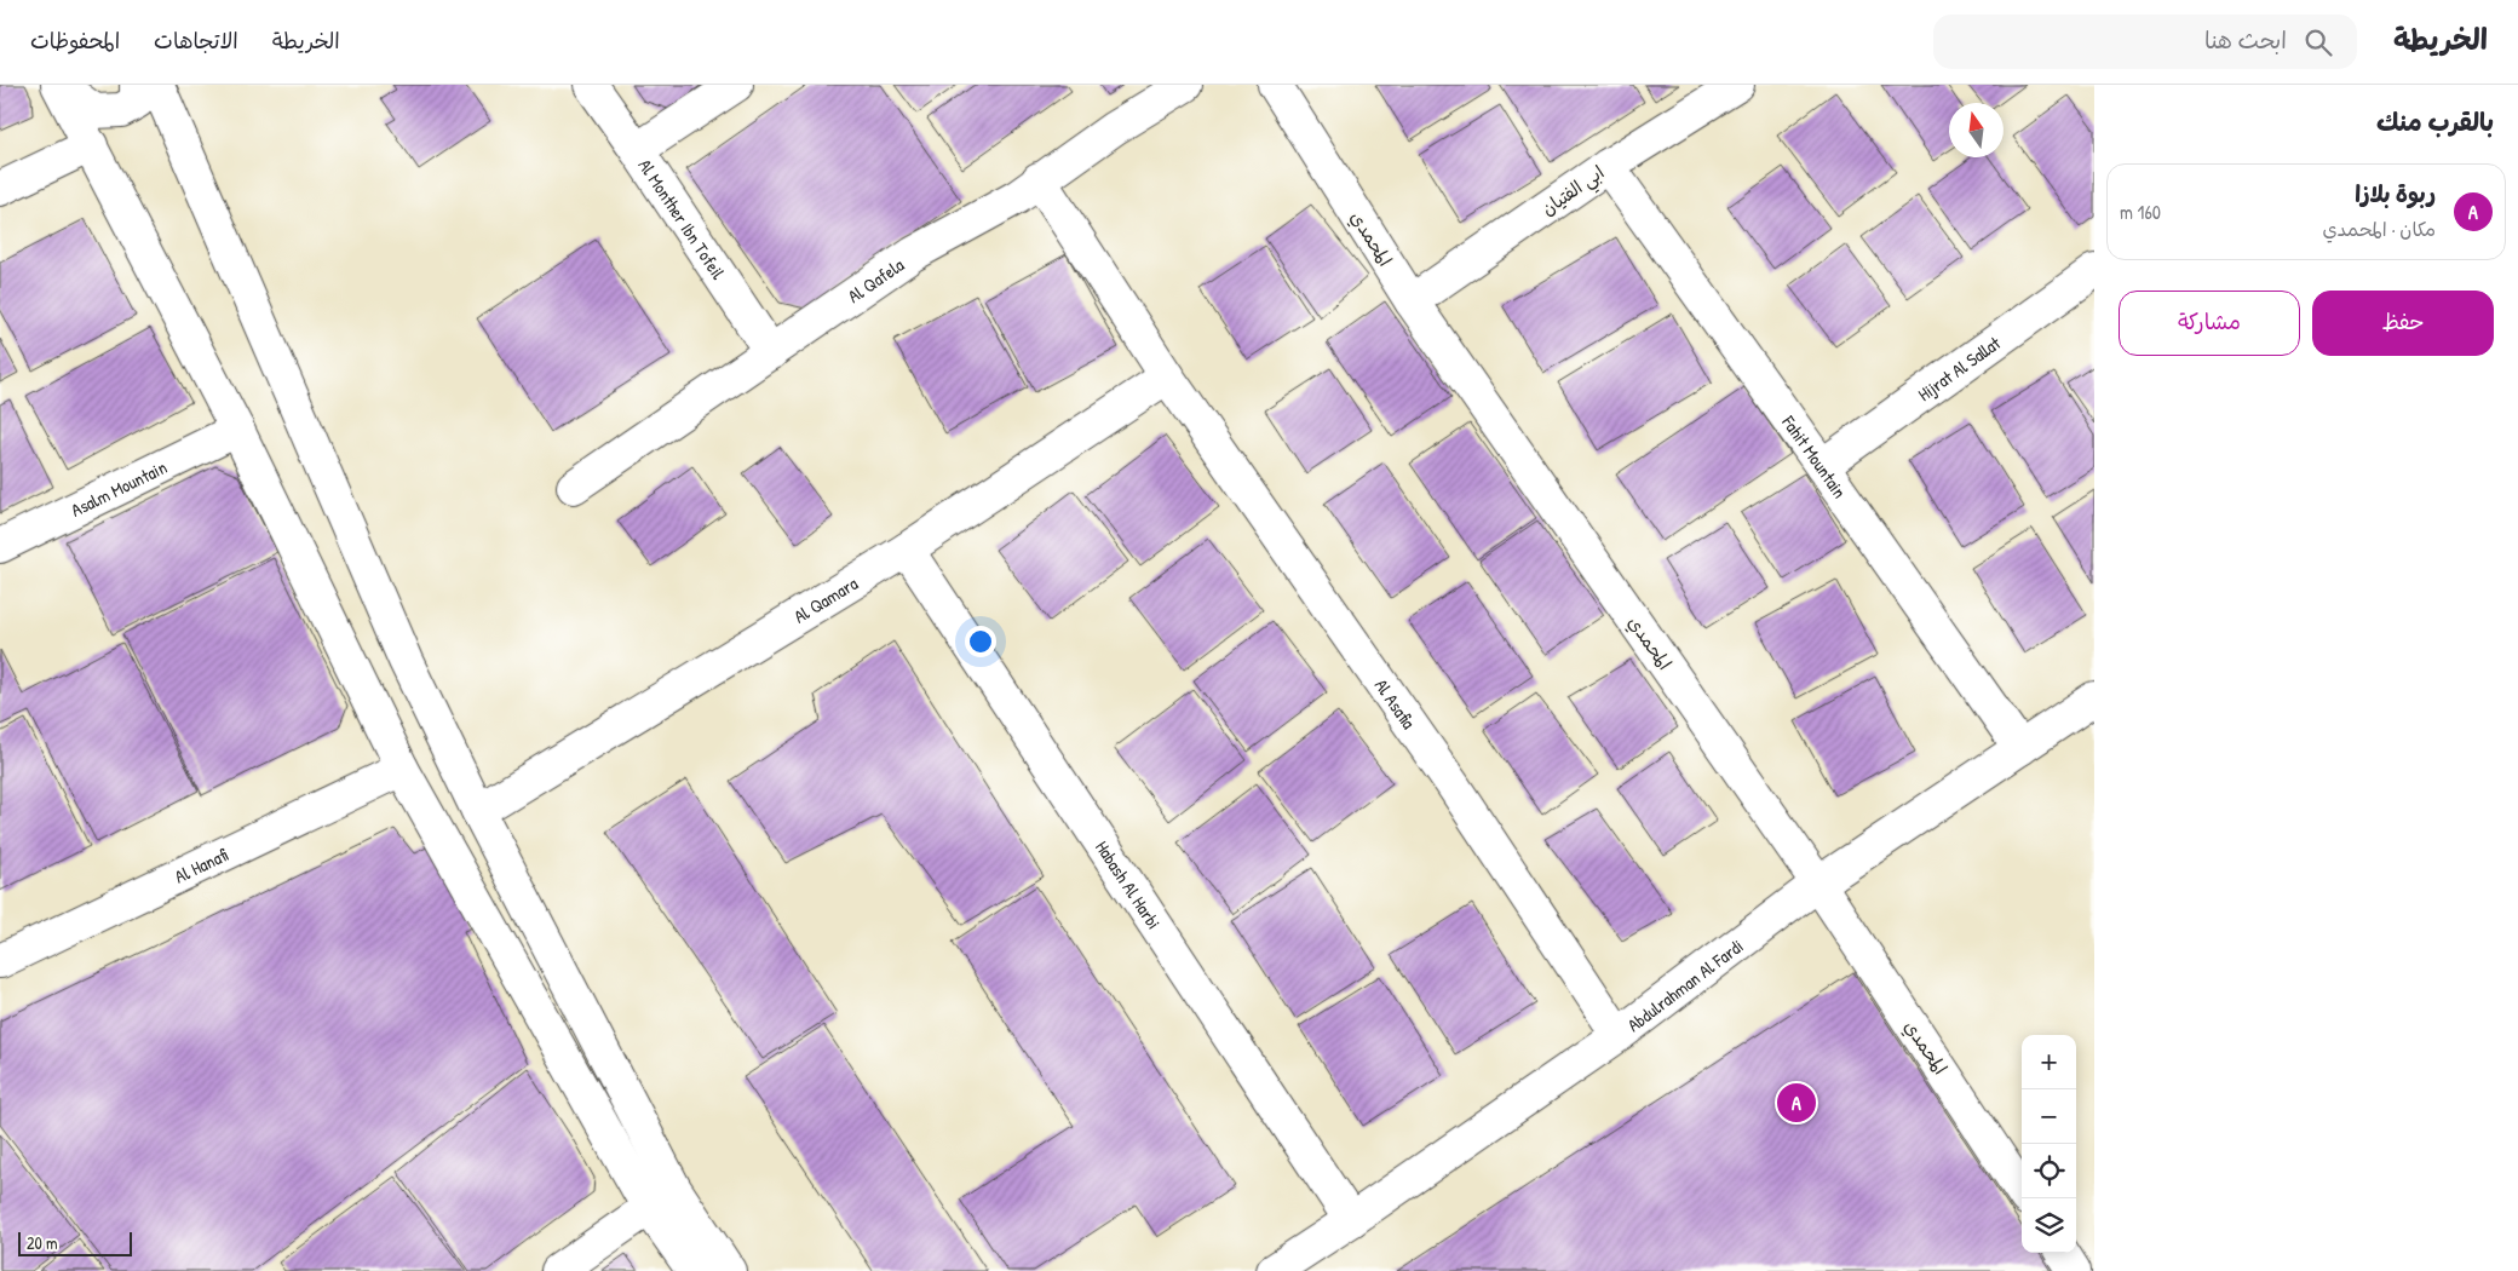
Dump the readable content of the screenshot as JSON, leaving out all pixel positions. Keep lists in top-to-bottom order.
{
  "streets": {
    "street": [
      "ابي الفتيان",
      "Al Monther Ibn Tofeil",
      "المحمدي",
      "Al Qafela",
      "Hijrat Al Sallat",
      "Fahit Mountain",
      "Asalm Mountain",
      "Al Qamara",
      "Al Asafia",
      "Al Hanafi",
      "Habash Al Harbi",
      "Abdulrahman Al Fardi"
    ]
  },
  "crossings": [
    ["ابي الفتيان", "المحمدي"],
    ["ابي الفتيان", "Fahit Mountain"],
    ["Al Monther Ibn Tofeil", "Al Qafela"],
    ["المحمدي", "Abdulrahman Al Fardi"],
    ["Al Qafela", "Al Asafia"],
    ["Hijrat Al Sallat", "Fahit Mountain"],
    ["Fahit Mountain", "Abdulrahman Al Fardi"],
    ["Al Qamara", "Al Asafia"],
    ["Al Qamara", "Habash Al Harbi"],
    ["Al Asafia", "Abdulrahman Al Fardi"],
    ["Habash Al Harbi", "Abdulrahman Al Fardi"]
  ],
  "scale_bar": "20 m",
  "north": "top",
  "page": {
    "header": "الخريطة",
    "search": "ابحث هنا",
    "nav": ["الخريطة", "الاتجاهات", "المحفوظات"],
    "heading": "بالقرب منك",
    "list": [
      {
        "mark": "A",
        "name": "ربوة بلازا",
        "note": "مكان · المحمدي",
        "value": "160 m"
      }
    ],
    "buttons": ["حفظ", "مشاركة"],
    "map_buttons": ["+", "−"],
    "pins": "A",
    "scale": "20 m"
  }
}
